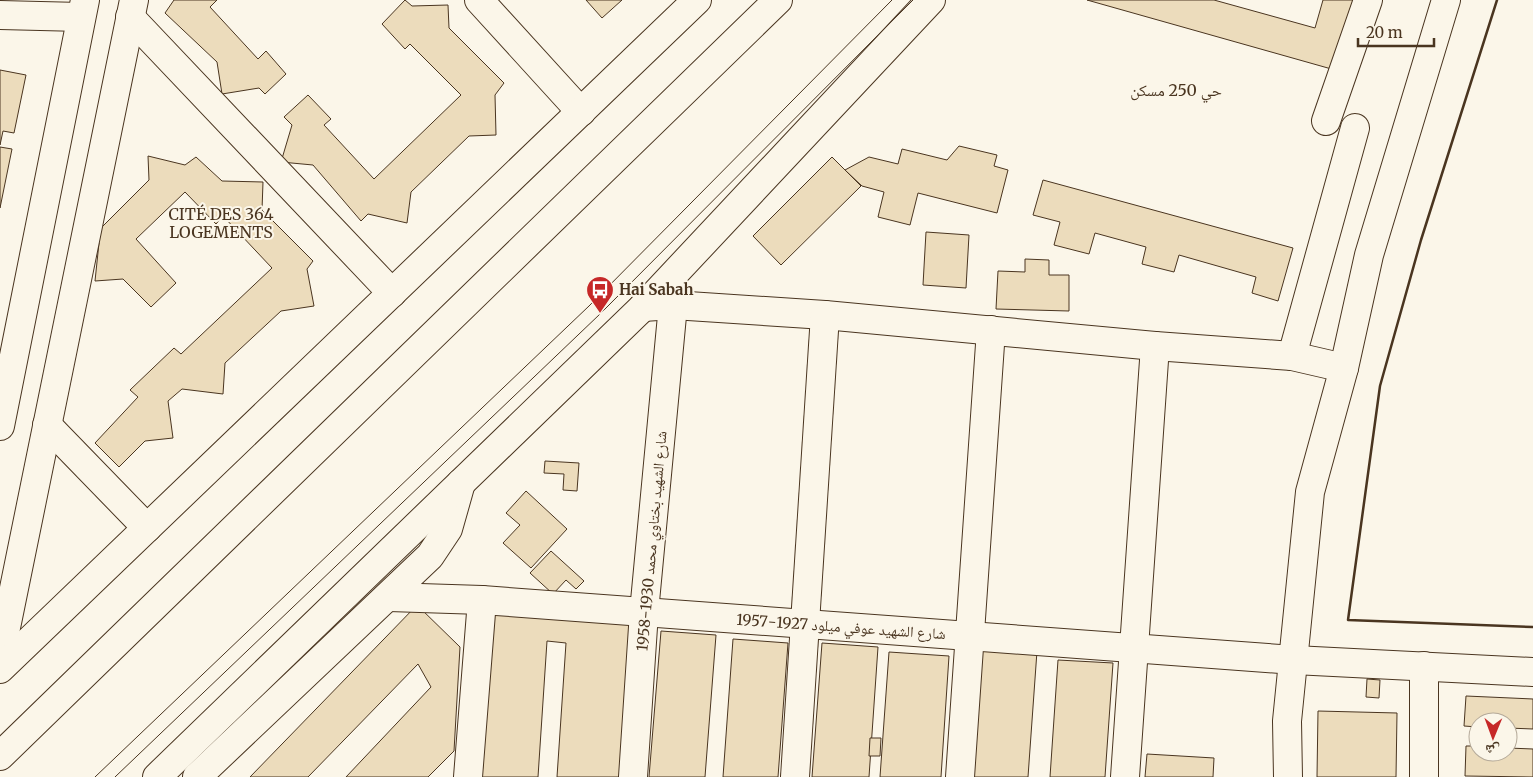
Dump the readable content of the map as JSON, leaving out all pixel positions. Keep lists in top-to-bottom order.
{
  "streets": {
    "street": ["شارع الشهيد بختاوي محمد 1930-1958", "شارع الشهيد عوفي ميلود 1927-1957"]
  },
  "crossings": [
    ["شارع الشهيد بختاوي محمد 1930-1958", "شارع الشهيد عوفي ميلود 1927-1957"]
  ],
  "districts": ["حي 250 مسكن", "CITÉ DES 364 LOGEMENTS"],
  "places": {
    "bus stop": ["Hai Sabah"]
  },
  "scale_bar": "20 m",
  "north": "bottom"
}
